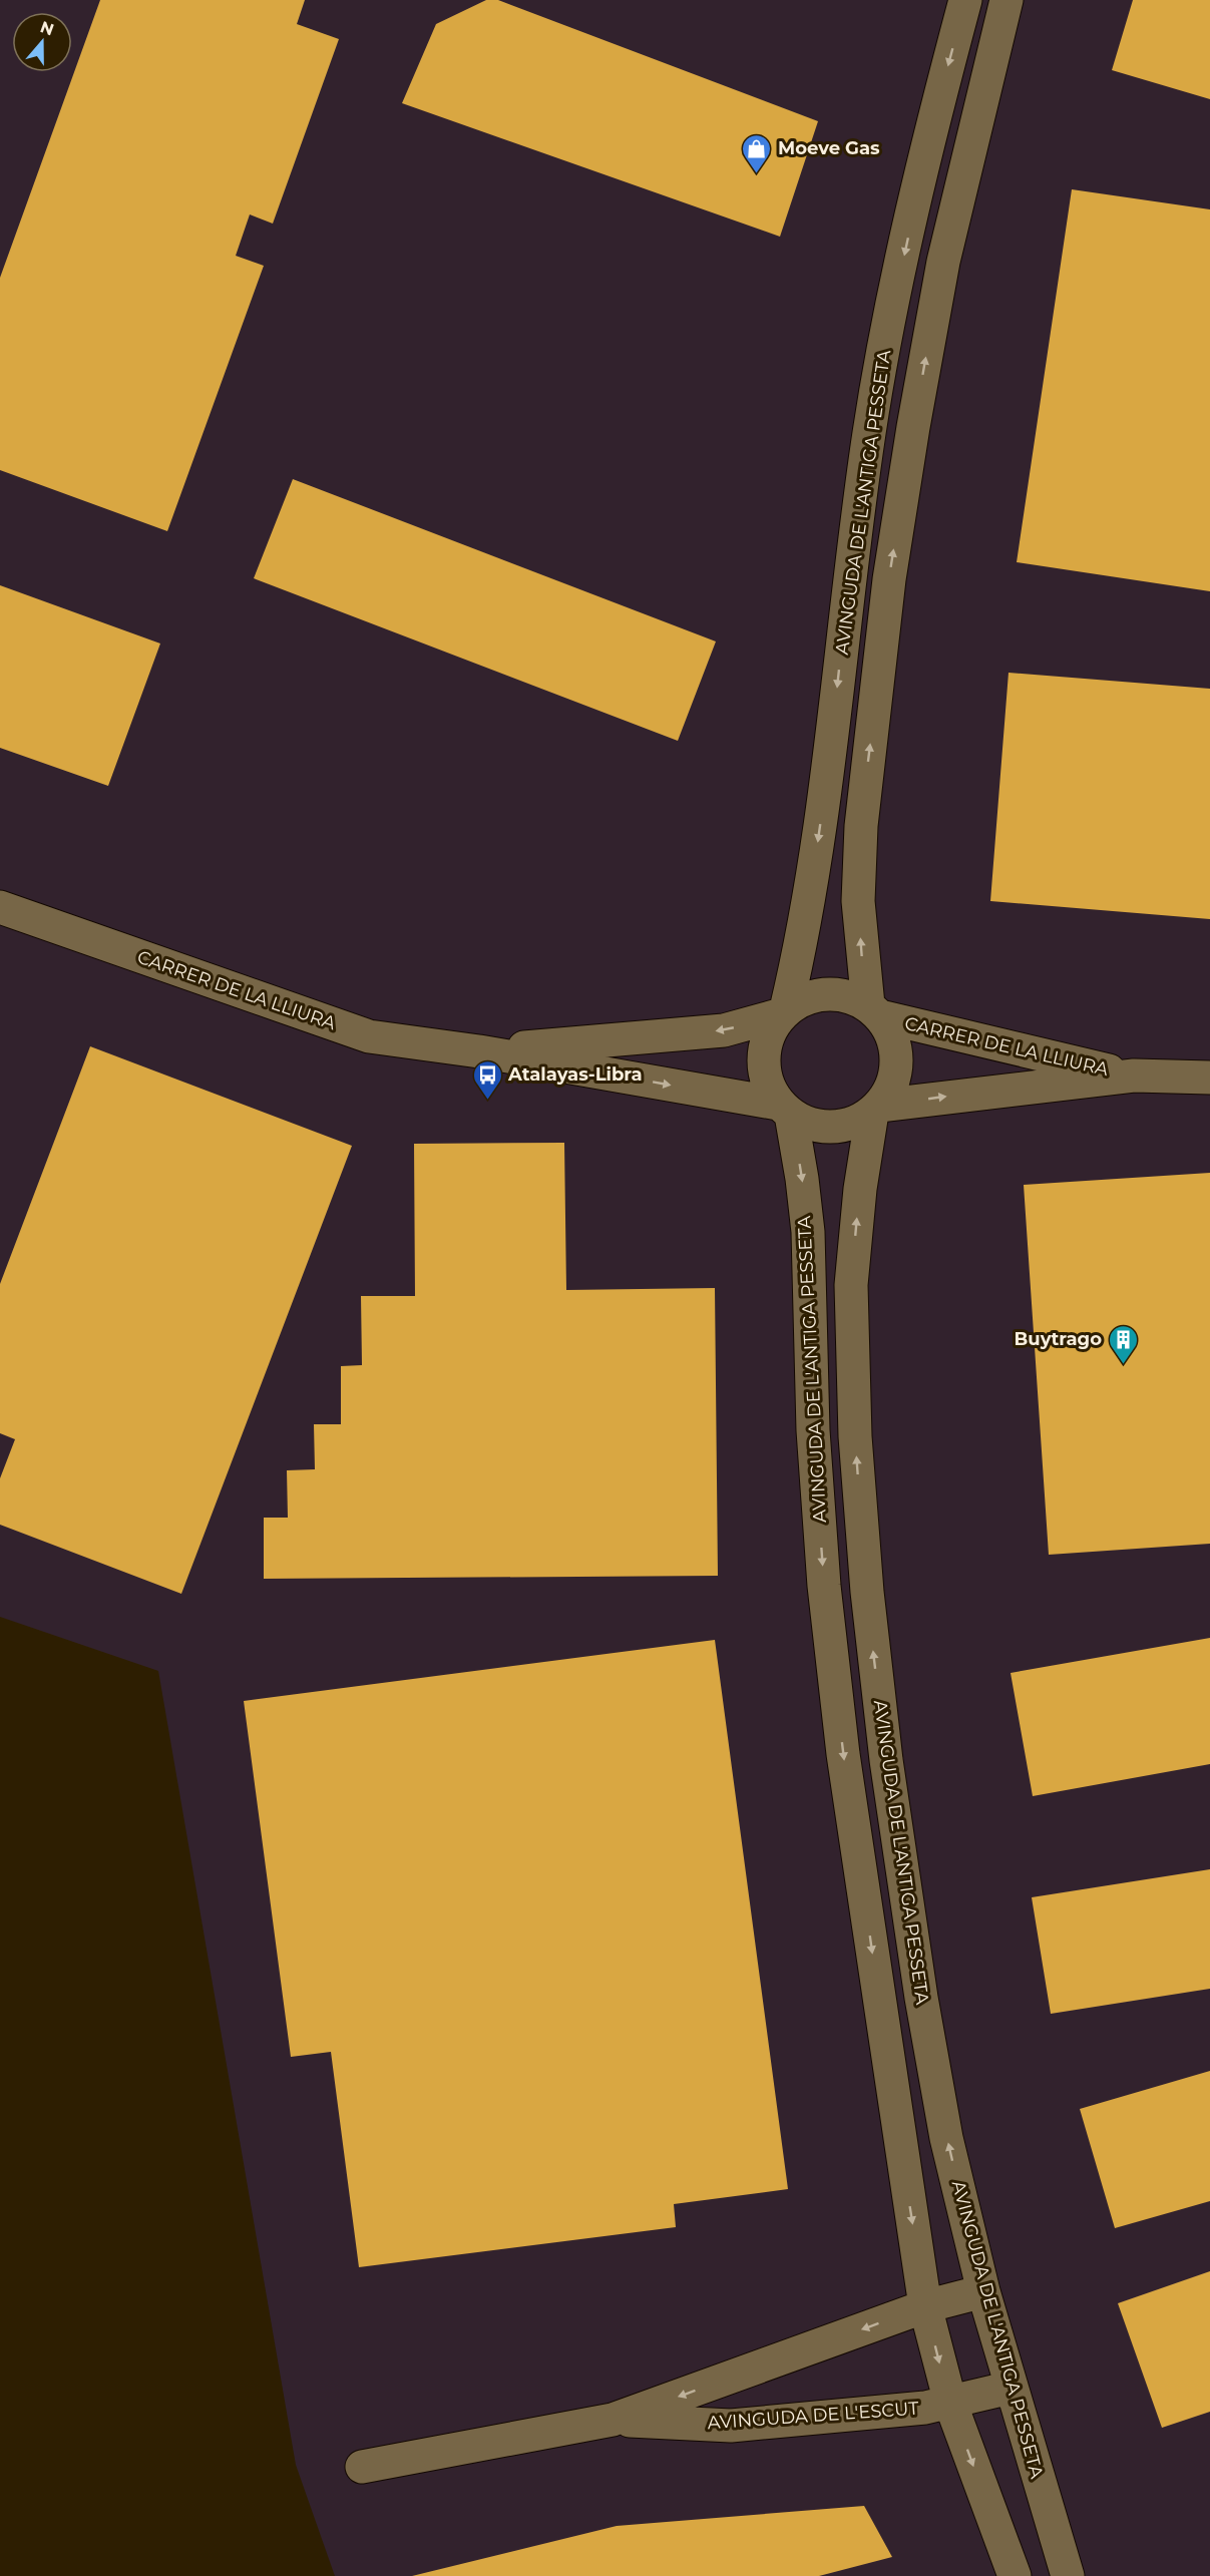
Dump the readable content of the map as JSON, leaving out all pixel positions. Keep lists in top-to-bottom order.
{
  "streets": {
    "street": ["AVINGUDA DE L'ANTIGA PESSETA", "CARRER DE LA LLIURA", "AVINGUDA DE L'ESCUT"]
  },
  "crossings": [
    ["AVINGUDA DE L'ANTIGA PESSETA", "CARRER DE LA LLIURA"],
    ["AVINGUDA DE L'ANTIGA PESSETA", "AVINGUDA DE L'ESCUT"]
  ],
  "places": {
    "shop": ["Moeve Gas"],
    "bus stop": ["Atalayas-Libra"],
    "building": ["Buytrago"]
  },
  "north": "top"
}
